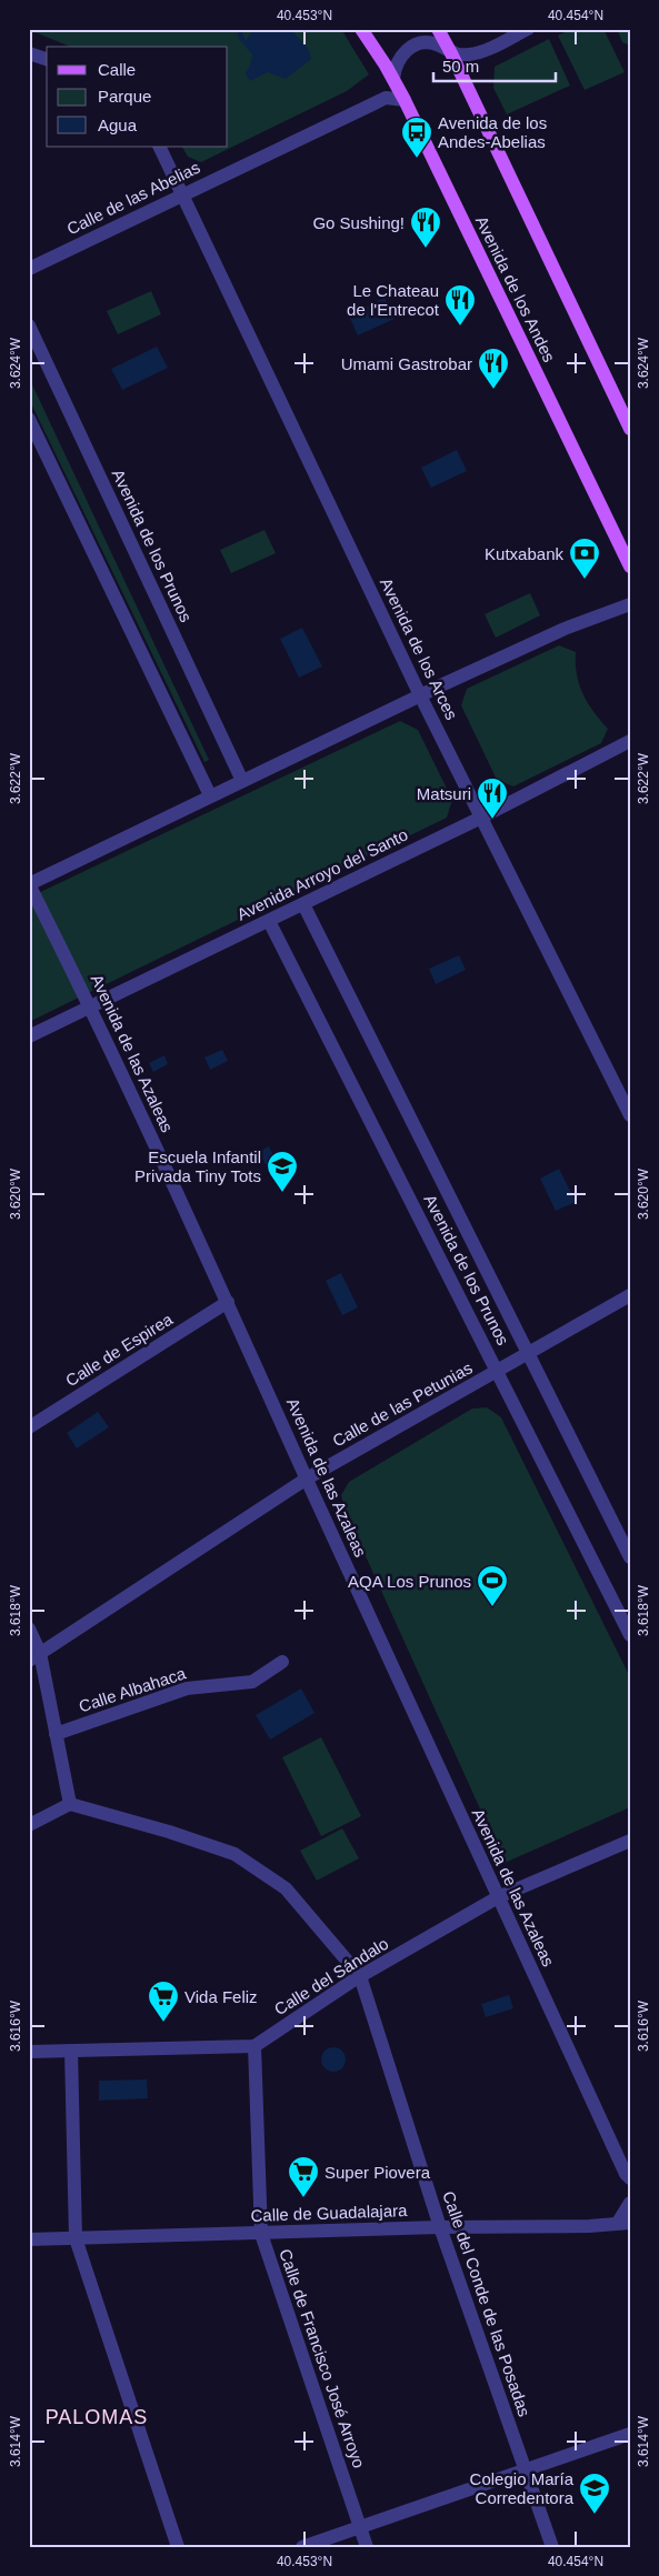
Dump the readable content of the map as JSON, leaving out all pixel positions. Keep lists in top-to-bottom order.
{
  "streets": {
    "main road": ["Avenida de los Andes"],
    "street": [
      "Calle de las Abelias",
      "Avenida de los Prunos",
      "Avenida de los Arces",
      "Avenida Arroyo del Santo",
      "Avenida de las Azaleas",
      "Calle de Espirea",
      "Calle de las Petunias",
      "Calle Albahaca",
      "Calle del Sándalo",
      "Calle de Guadalajara",
      "Calle del Conde de las Posadas",
      "Calle de Francisco José Arroyo"
    ]
  },
  "crossings": [
    ["Calle de las Abelias", "Avenida de los Andes"],
    ["Calle de las Abelias", "Avenida de los Arces"],
    ["Avenida de los Prunos", "Avenida Arroyo del Santo"],
    ["Avenida de los Prunos", "Calle de las Petunias"],
    ["Avenida de los Arces", "Avenida Arroyo del Santo"],
    ["Avenida Arroyo del Santo", "Avenida de las Azaleas"],
    ["Avenida de las Azaleas", "Calle de Espirea"],
    ["Avenida de las Azaleas", "Calle de las Petunias"],
    ["Avenida de las Azaleas", "Calle del Sándalo"],
    ["Calle del Sándalo", "Calle del Conde de las Posadas"],
    ["Calle del Sándalo", "Calle de Francisco José Arroyo"],
    ["Calle de Guadalajara", "Calle del Conde de las Posadas"],
    ["Calle de Guadalajara", "Calle de Francisco José Arroyo"]
  ],
  "districts": ["PALOMAS"],
  "places": {
    "bus stop": ["Avenida de los Andes-Abelias"],
    "restaurant": [
      "Go Sushing!",
      "Le Chateau de l'Entrecot",
      "Umami Gastrobar",
      "Matsuri"
    ],
    "bank": ["Kutxabank"],
    "school or university": ["Escuela Infantil Privada Tiny Tots", "Colegio María Corredentora"],
    "sports": ["AQA Los Prunos"],
    "supermarket": ["Vida Feliz", "Super Piovera"]
  },
  "legend": ["Calle", "Parque", "Agua"],
  "scale_bar": "50 m",
  "coordinates": [
    "40.453°N",
    "40.454°N",
    "3.624°W",
    "3.622°W",
    "3.620°W",
    "3.618°W",
    "3.616°W",
    "3.614°W"
  ]
}
